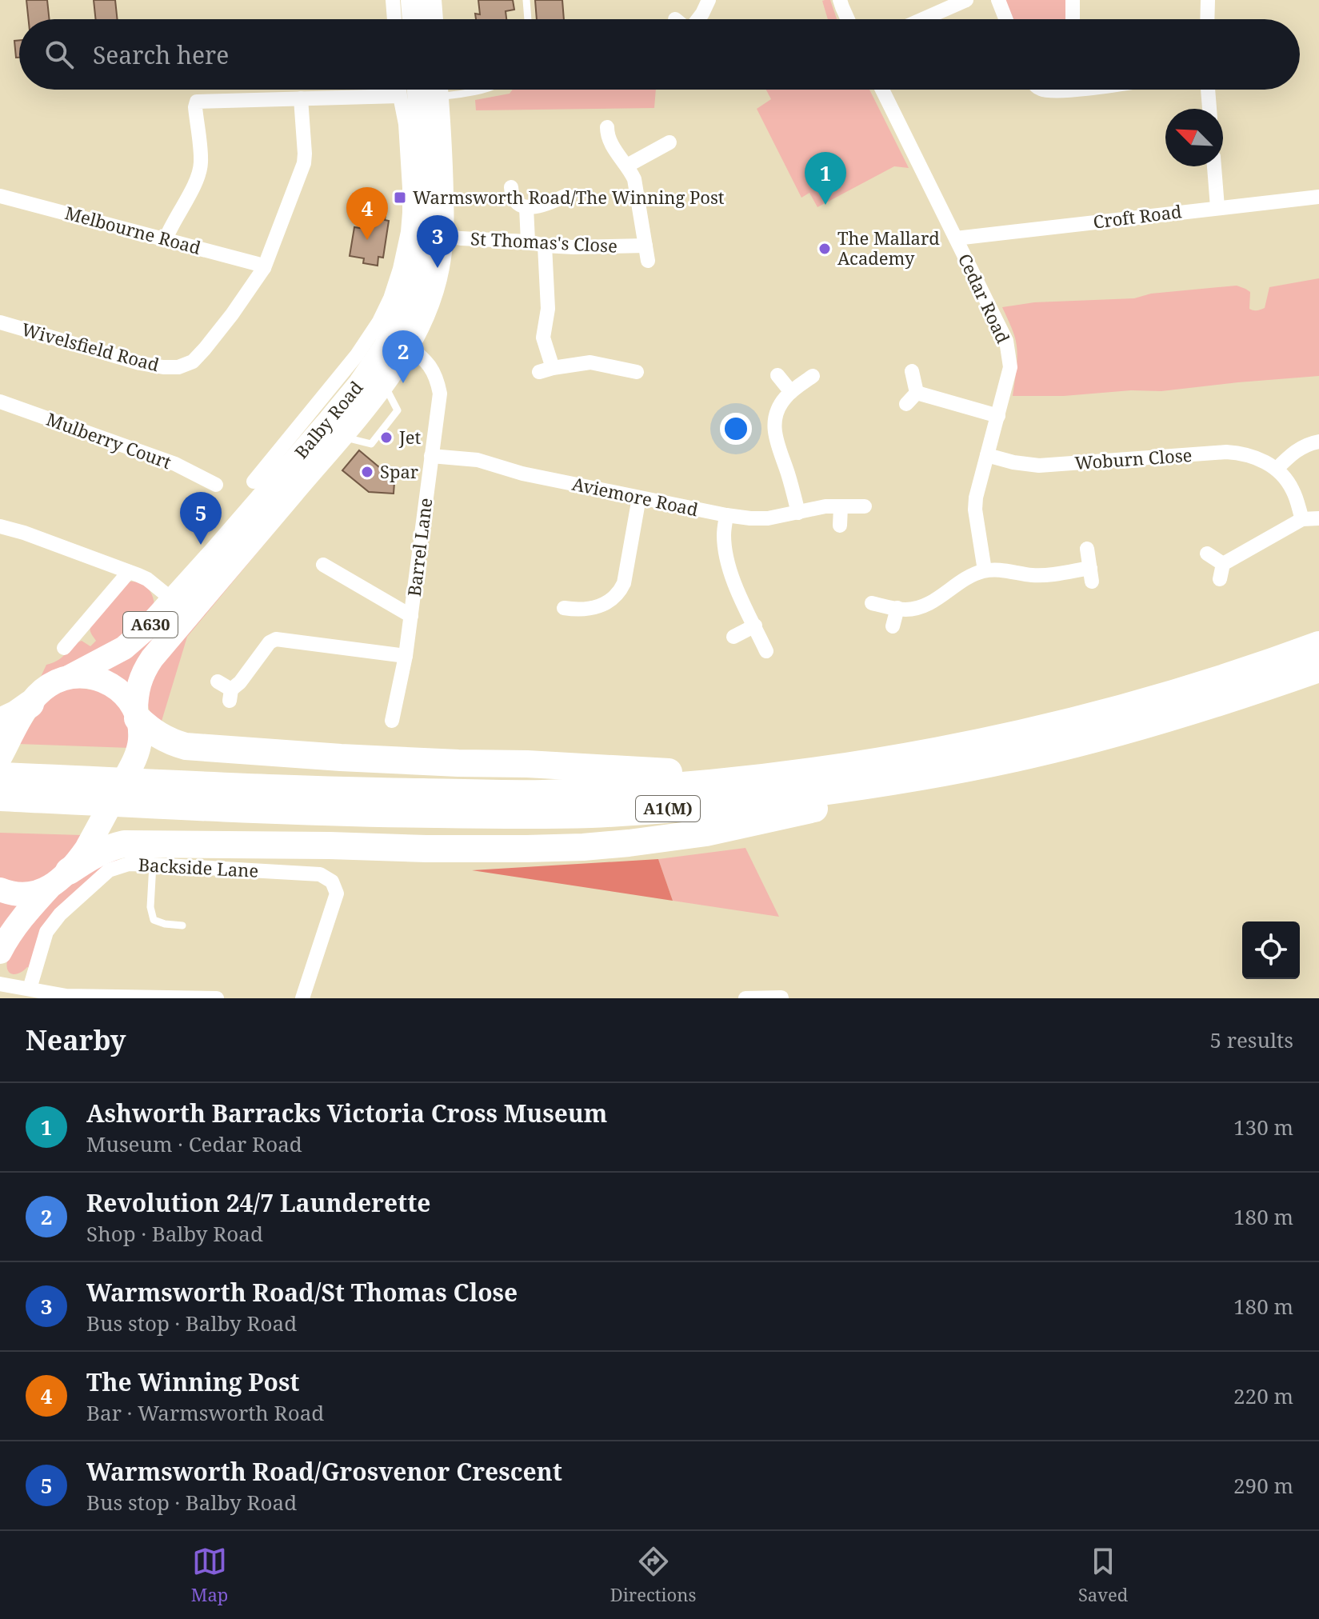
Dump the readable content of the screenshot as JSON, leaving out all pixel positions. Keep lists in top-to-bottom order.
{
  "streets": {
    "highway": ["A1(M)"],
    "main road": ["Balby Road", "A630"],
    "street": [
      "Croft Road",
      "Melbourne Road",
      "St Thomas's Close",
      "Cedar Road",
      "Wivelsfield Road",
      "Mulberry Court",
      "Woburn Close",
      "Aviemore Road",
      "Barrel Lane",
      "Backside Lane"
    ]
  },
  "crossings": [
    ["Croft Road", "Cedar Road"],
    ["Melbourne Road", "Wivelsfield Road"],
    ["St Thomas's Close", "Balby Road"],
    ["Cedar Road", "Woburn Close"],
    ["Balby Road", "Barrel Lane"],
    ["Aviemore Road", "Barrel Lane"]
  ],
  "places": {
    "transit": ["Warmsworth Road/The Winning Post"],
    "other": ["The Mallard Academy", "Jet", "Spar"]
  },
  "north": "top left",
  "page": {
    "search": "Search here",
    "pins": [
      "1",
      "4",
      "3",
      "2",
      "5"
    ],
    "heading": ["Nearby", "5 results"],
    "list": [
      {
        "mark": "1",
        "name": "Ashworth Barracks Victoria Cross Museum",
        "note": "Museum · Cedar Road",
        "value": "130 m"
      },
      {
        "mark": "2",
        "name": "Revolution 24/7 Launderette",
        "note": "Shop · Balby Road",
        "value": "180 m"
      },
      {
        "mark": "3",
        "name": "Warmsworth Road/St Thomas Close",
        "note": "Bus stop · Balby Road",
        "value": "180 m"
      },
      {
        "mark": "4",
        "name": "The Winning Post",
        "note": "Bar · Warmsworth Road",
        "value": "220 m"
      },
      {
        "mark": "5",
        "name": "Warmsworth Road/Grosvenor Crescent",
        "note": "Bus stop · Balby Road",
        "value": "290 m"
      }
    ],
    "nav": ["Map", "Directions", "Saved"]
  }
}
